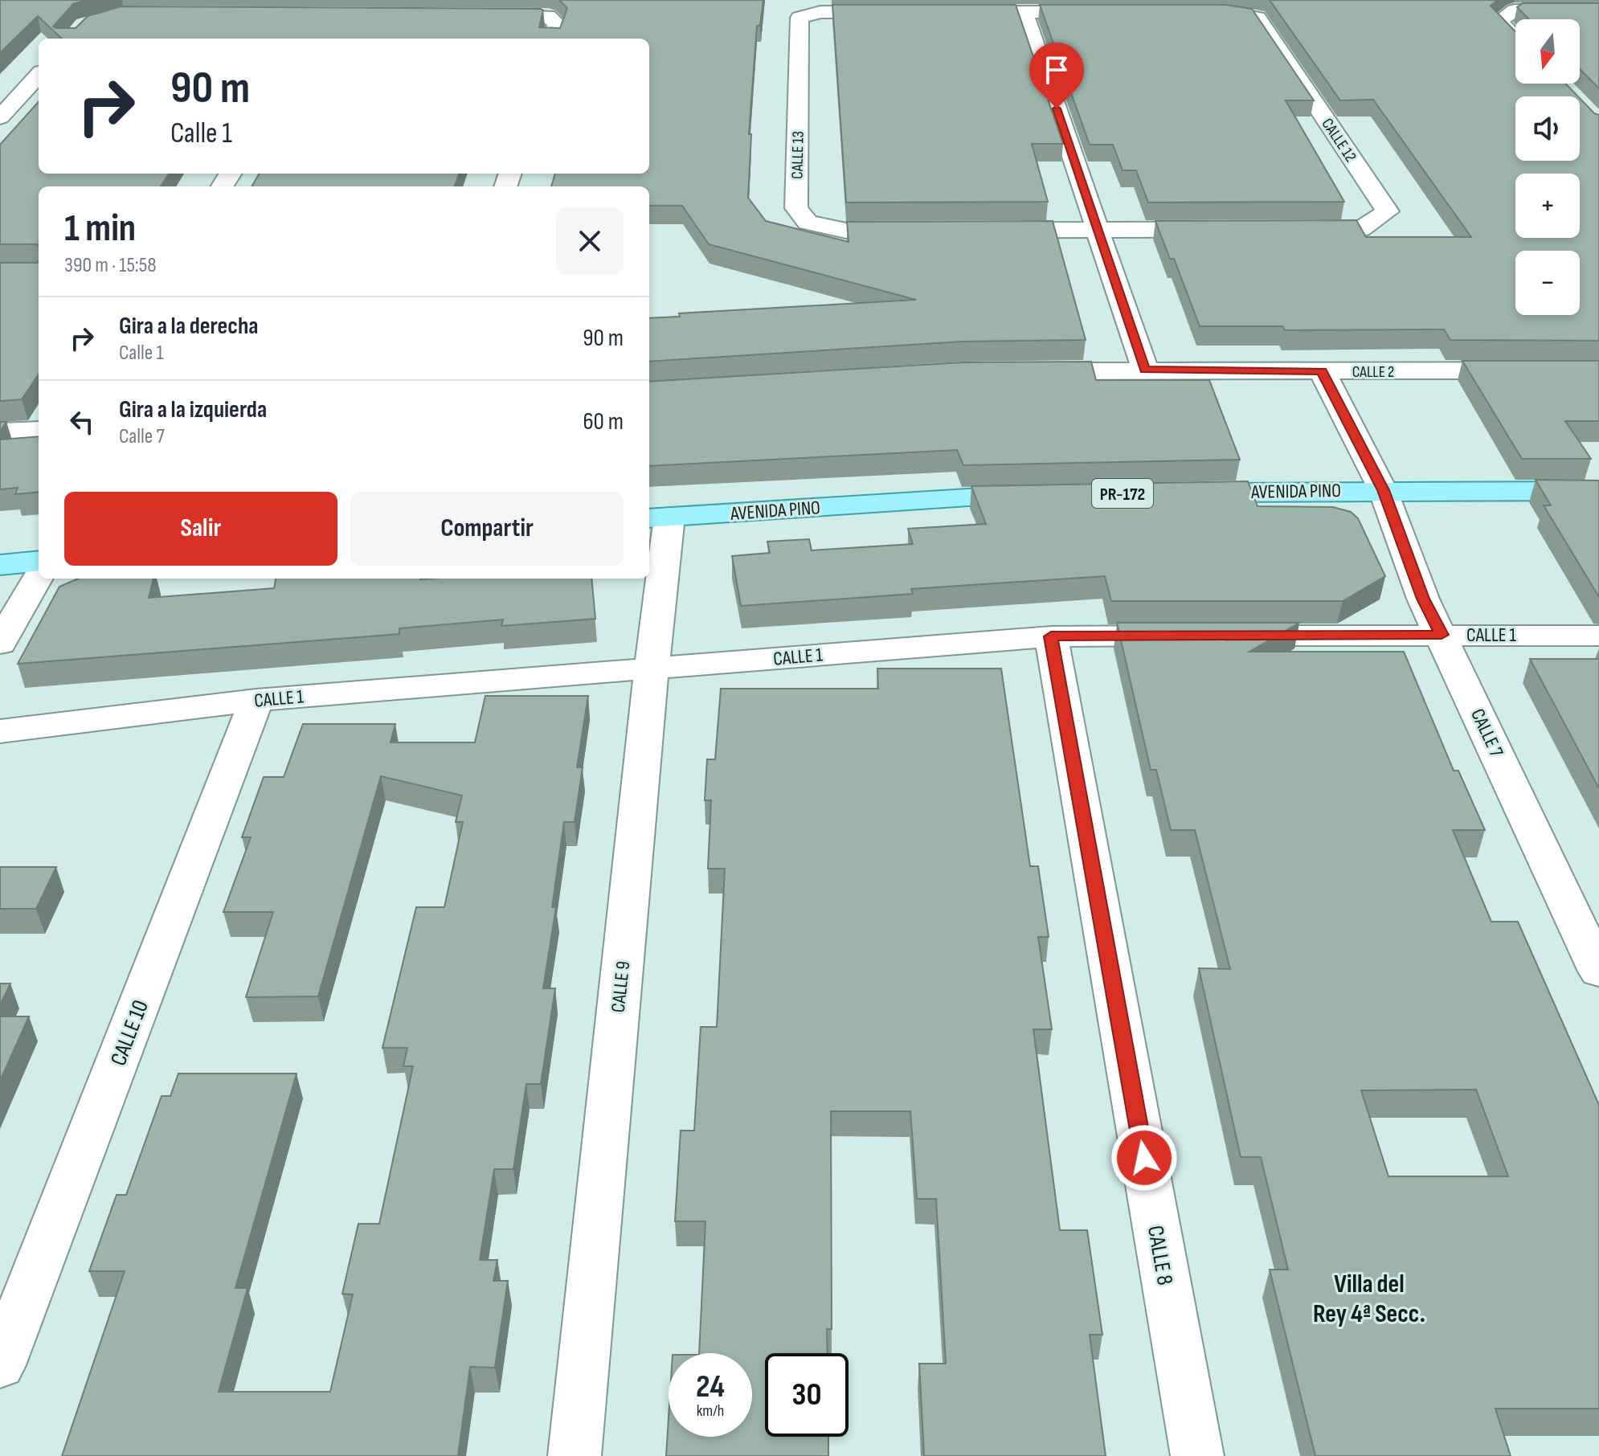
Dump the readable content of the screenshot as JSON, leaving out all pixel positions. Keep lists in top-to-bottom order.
{
  "streets": {
    "main road": ["AVENIDA PINO", "PR-172"],
    "street": [
      "CALLE 12",
      "CALLE 13",
      "CALLE 2",
      "CALLE 1",
      "CALLE 7",
      "CALLE 9",
      "CALLE 10",
      "CALLE 8"
    ]
  },
  "crossings": [
    ["CALLE 12", "CALLE 13"],
    ["CALLE 2", "CALLE 7"],
    ["AVENIDA PINO", "CALLE 7"],
    ["AVENIDA PINO", "CALLE 9"],
    ["CALLE 1", "CALLE 7"],
    ["CALLE 1", "CALLE 9"],
    ["CALLE 1", "CALLE 10"],
    ["CALLE 1", "CALLE 8"]
  ],
  "districts": ["Villa del Rey 4ª Secc."],
  "north": "bottom",
  "page": {
    "map_buttons": ["+", "−"],
    "turn": ["90 m", "Calle 1"],
    "heading": ["1 min", "390 m · 15:58"],
    "list": [
      {
        "name": "Gira a la derecha",
        "note": "Calle 1",
        "value": "90 m"
      },
      {
        "name": "Gira a la izquierda",
        "note": "Calle 7",
        "value": "60 m"
      }
    ],
    "buttons": ["Salir", "Compartir"],
    "speed": "24 km/h",
    "limit": "30"
  }
}
